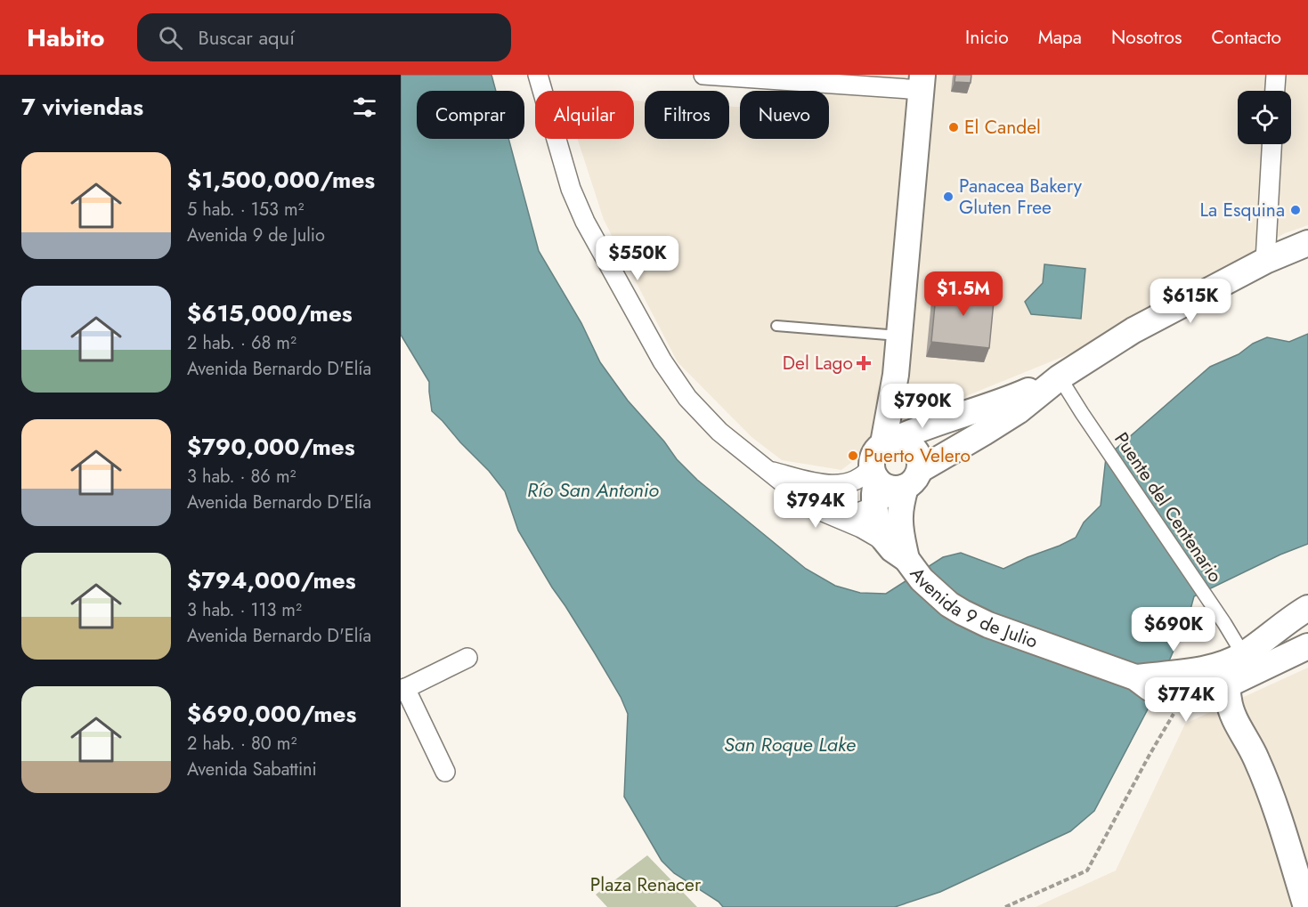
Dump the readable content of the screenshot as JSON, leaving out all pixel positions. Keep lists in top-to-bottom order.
{
  "streets": {
    "main road": ["Avenida 9 de Julio"],
    "street": ["Puente del Centenario"]
  },
  "water": ["Río San Antonio", "San Roque Lake"],
  "parks": ["Plaza Renacer"],
  "places": {
    "other": [
      "El Candel",
      "Panacea Bakery Gluten Free",
      "La Esquina",
      "Puerto Velero"
    ],
    "health": ["Del Lago"]
  },
  "page": {
    "header": "Habito",
    "search": "Buscar aquí",
    "nav": [
      "Inicio",
      "Mapa",
      "Nosotros",
      "Contacto"
    ],
    "heading": "7 viviendas",
    "chip": [
      "Comprar",
      "Alquilar",
      "Filtros",
      "Nuevo"
    ],
    "list": [
      {
        "name": "$1,500,000/mes",
        "note": "5 hab. · 153 m² · Avenida 9 de Julio"
      },
      {
        "name": "$615,000/mes",
        "note": "2 hab. · 68 m² · Avenida Bernardo D'Elía"
      },
      {
        "name": "$790,000/mes",
        "note": "3 hab. · 86 m² · Avenida Bernardo D'Elía"
      },
      {
        "name": "$794,000/mes",
        "note": "3 hab. · 113 m² · Avenida Bernardo D'Elía"
      },
      {
        "name": "$690,000/mes",
        "note": "2 hab. · 80 m² · Avenida Sabattini"
      }
    ],
    "price": [
      "$550K",
      "$1.5M",
      "$615K",
      "$790K",
      "$794K",
      "$690K",
      "$774K"
    ]
  }
}
